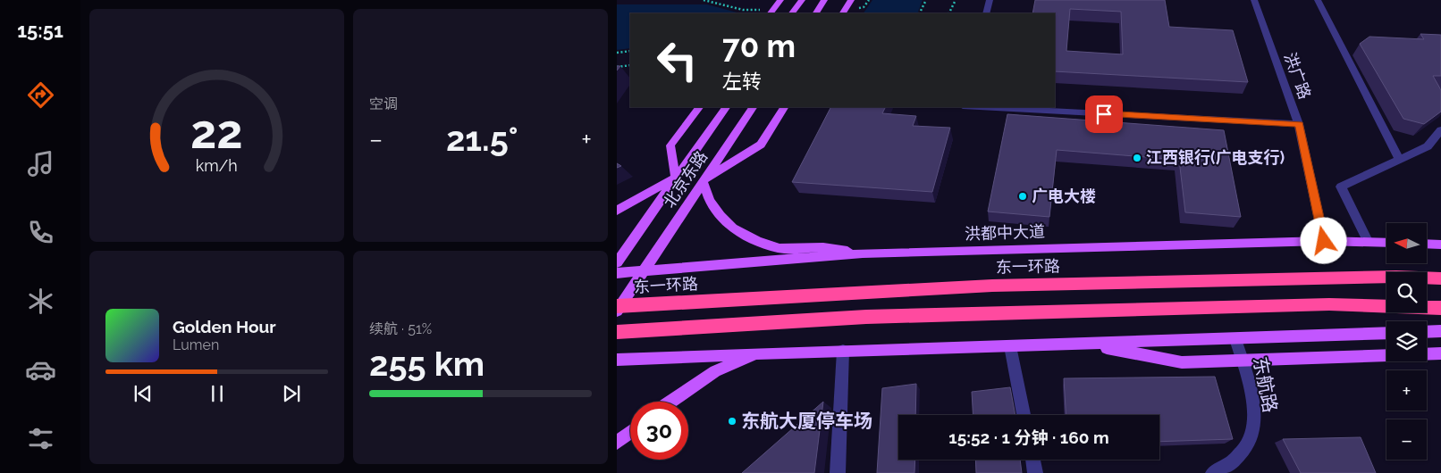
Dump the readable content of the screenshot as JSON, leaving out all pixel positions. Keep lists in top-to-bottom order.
{
  "streets": {
    "highway": ["东一环路"],
    "main road": ["北京东路", "洪都中大道"],
    "street": ["洪广路", "东航路"]
  },
  "crossings": [
    ["洪广路", "洪都中大道"],
    ["北京东路", "洪都中大道"]
  ],
  "places": ["江西银行(广电支行)", "广电大楼", "东航大厦停车场"],
  "north": "left",
  "page": {
    "tabs": "15:51",
    "tile": [
      "空调",
      ["续航 · 51%", "255 km"]
    ],
    "turn": ["70 m", "左转"],
    "heat": ["−", "21.5°", "+"],
    "map_buttons": ["+", "−"],
    "song": ["Golden Hour", "Lumen"],
    "limit": "30",
    "trip": "15:52 · 1 分钟 · 160 m",
    "gauge": ["22", "km/h"]
  }
}
